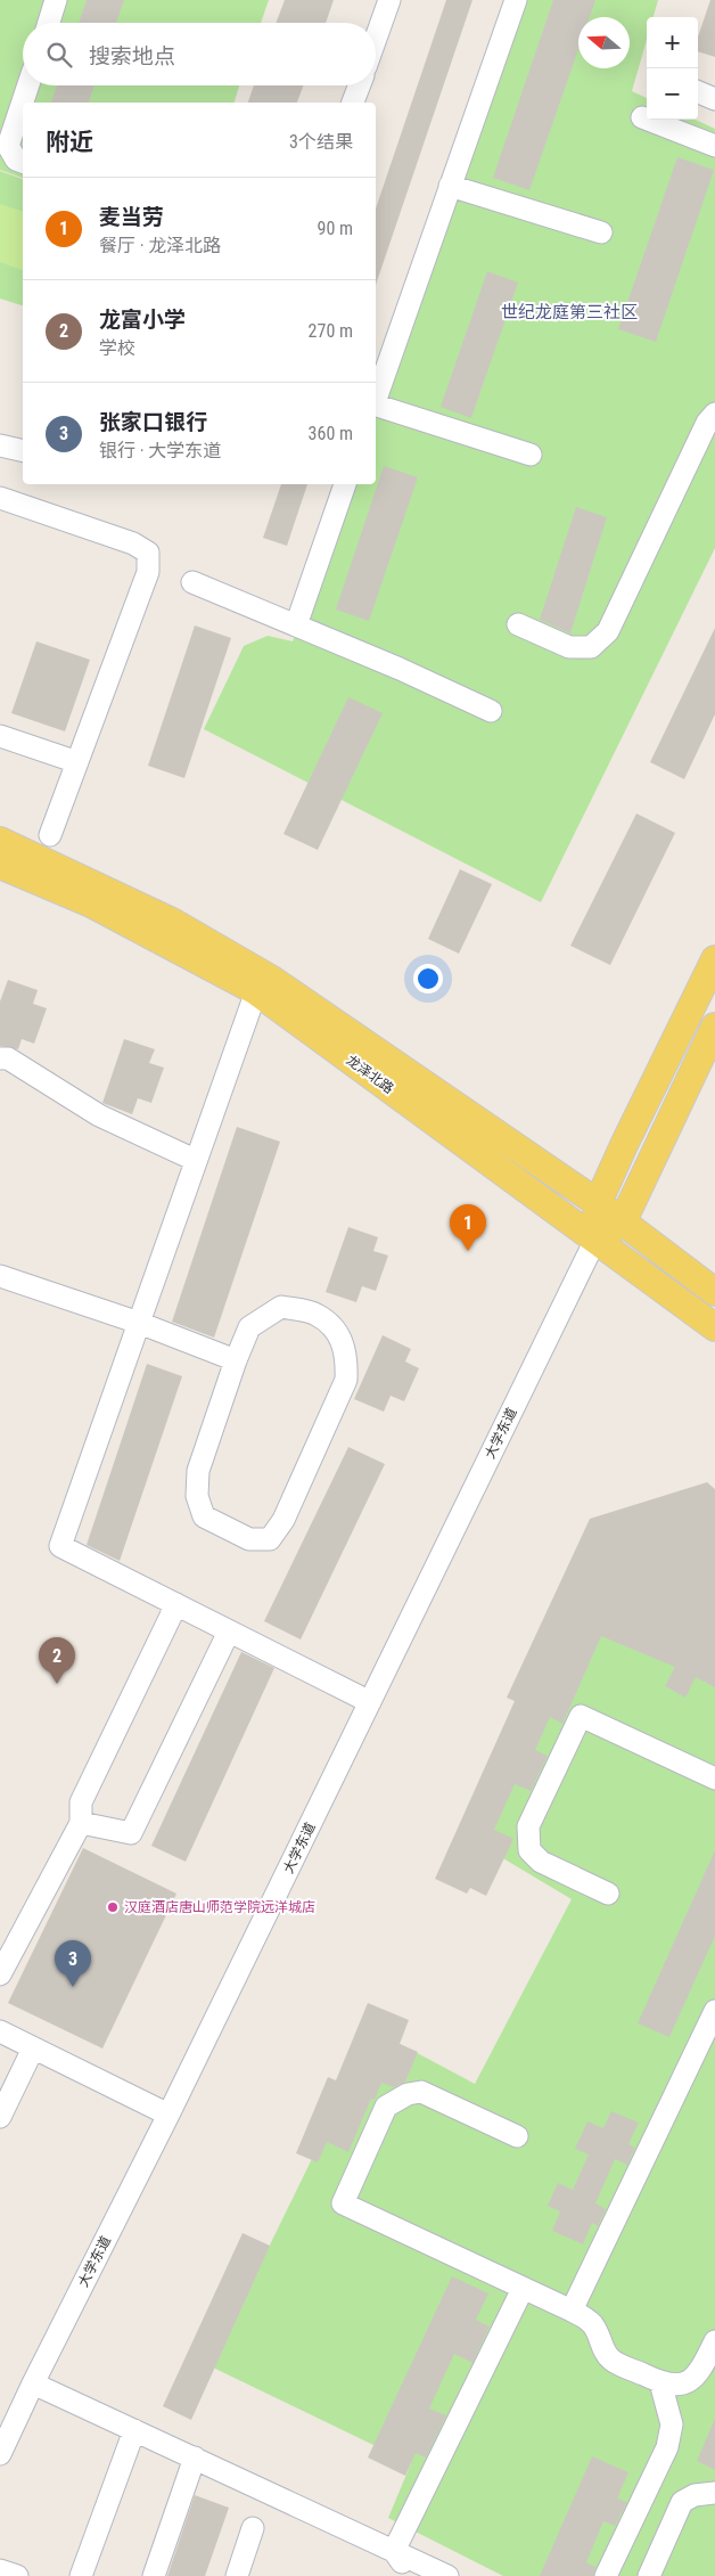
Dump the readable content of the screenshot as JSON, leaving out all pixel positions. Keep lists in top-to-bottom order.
{
  "streets": {
    "main road": ["龙泽北路", "大学东道"]
  },
  "crossings": [
    ["龙泽北路", "大学东道"]
  ],
  "districts": ["世纪龙庭第三社区"],
  "places": ["汉庭酒店唐山师范学院远洋城店"],
  "north": "left",
  "page": {
    "map_buttons": ["+", "−"],
    "search": "搜索地点",
    "heading": ["附近", "3个结果"],
    "list": [
      {
        "mark": "1",
        "name": "麦当劳",
        "note": "餐厅 · 龙泽北路",
        "value": "90 m"
      },
      {
        "mark": "2",
        "name": "龙富小学",
        "note": "学校",
        "value": "270 m"
      },
      {
        "mark": "3",
        "name": "张家口银行",
        "note": "银行 · 大学东道",
        "value": "360 m"
      }
    ],
    "pins": ["1", "2", "3"]
  }
}
